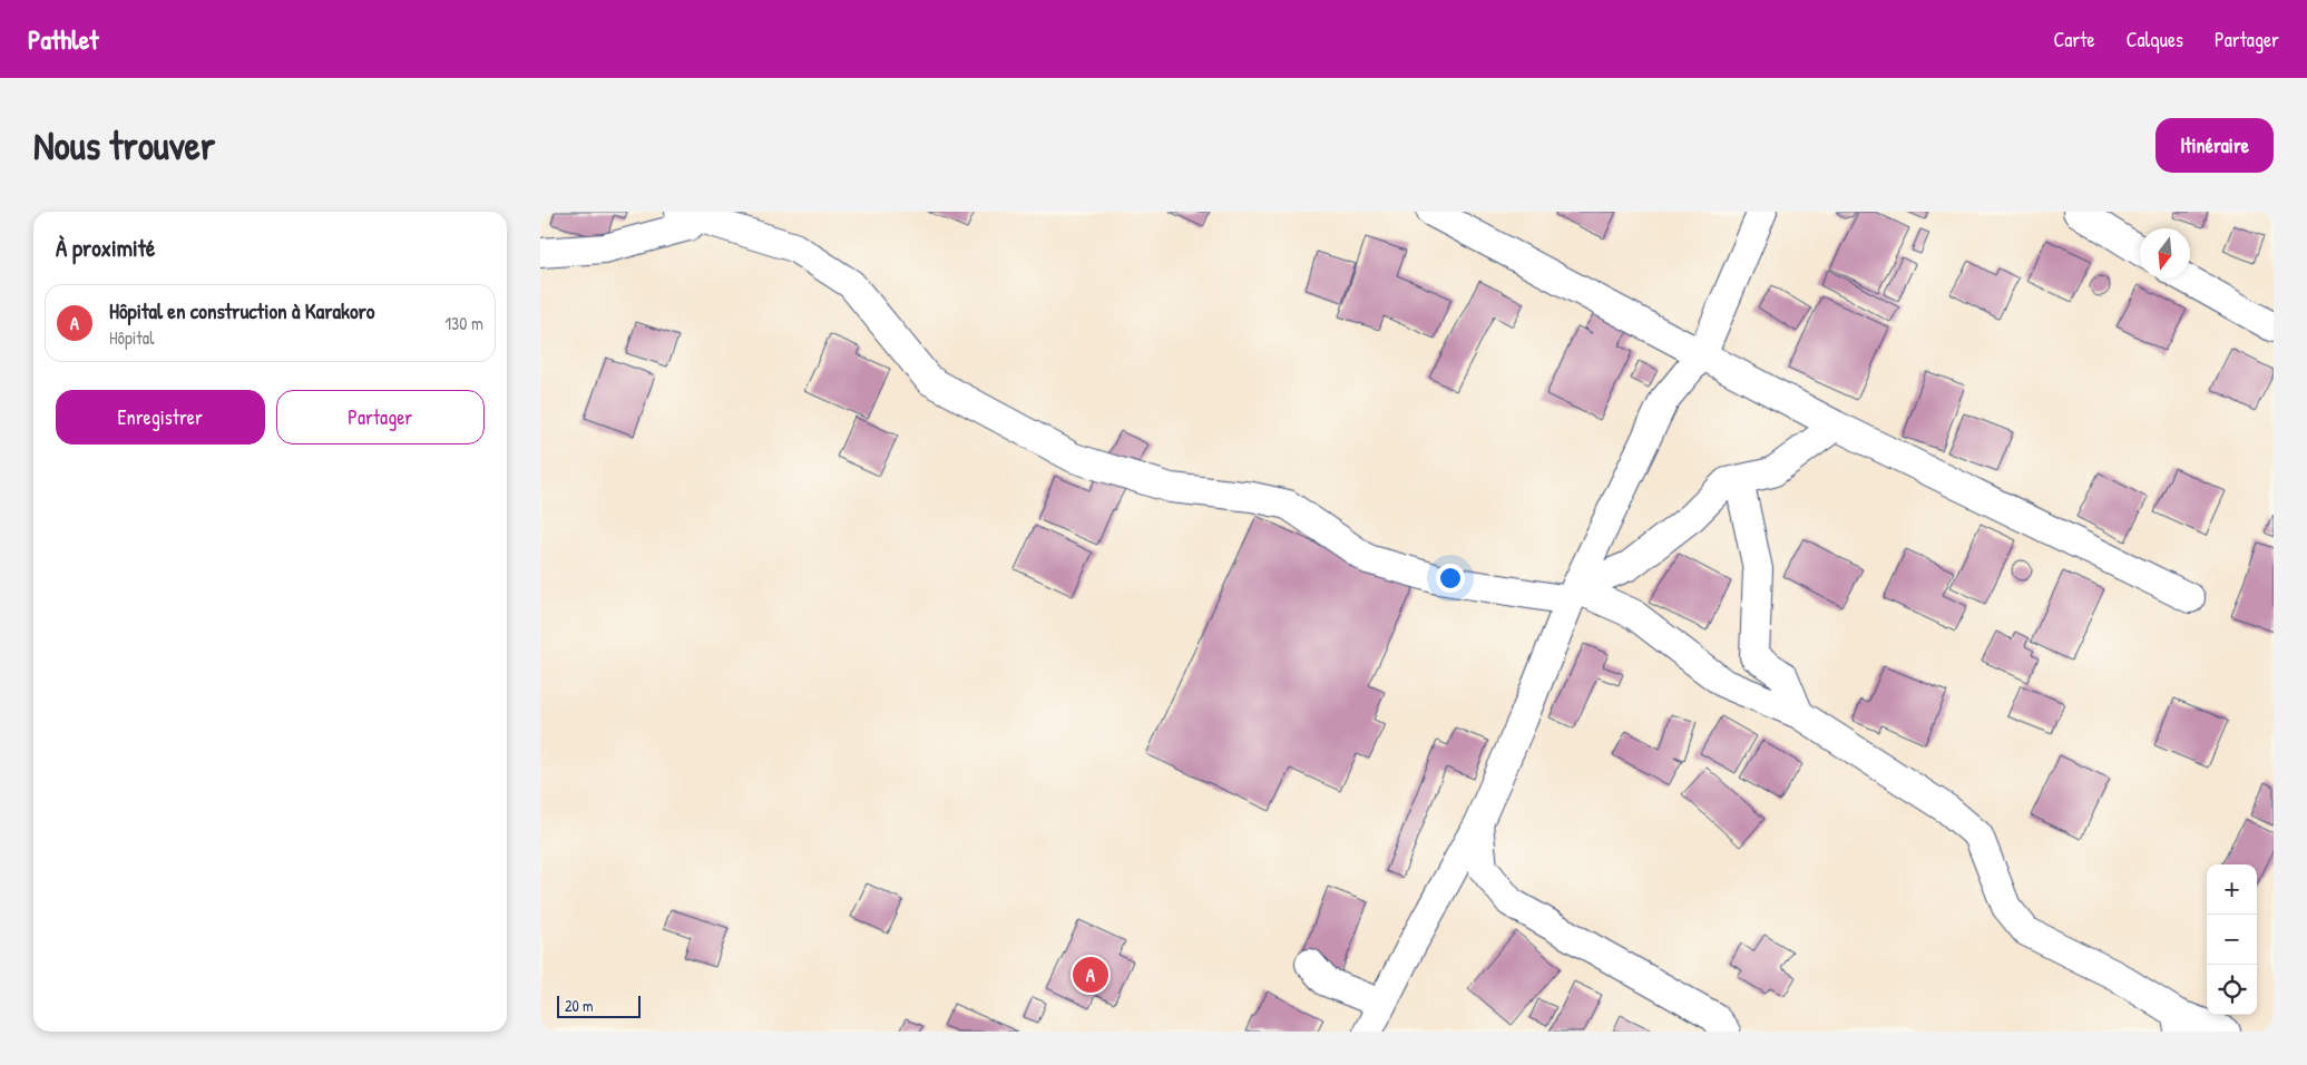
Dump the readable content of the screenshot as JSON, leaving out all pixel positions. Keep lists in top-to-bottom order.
{
  "scale_bar": "20 m",
  "north": "bottom",
  "page": {
    "header": "Pathlet",
    "nav": ["Carte", "Calques", "Partager"],
    "buttons": [
      "Itinéraire",
      ["Enregistrer", "Partager"]
    ],
    "title": "Nous trouver",
    "heading": "À proximité",
    "list": [
      {
        "mark": "A",
        "name": "Hôpital en construction à Karakoro",
        "note": "Hôpital",
        "value": "130 m"
      }
    ],
    "map_buttons": ["+", "−"],
    "pins": "A",
    "scale": "20 m"
  }
}
